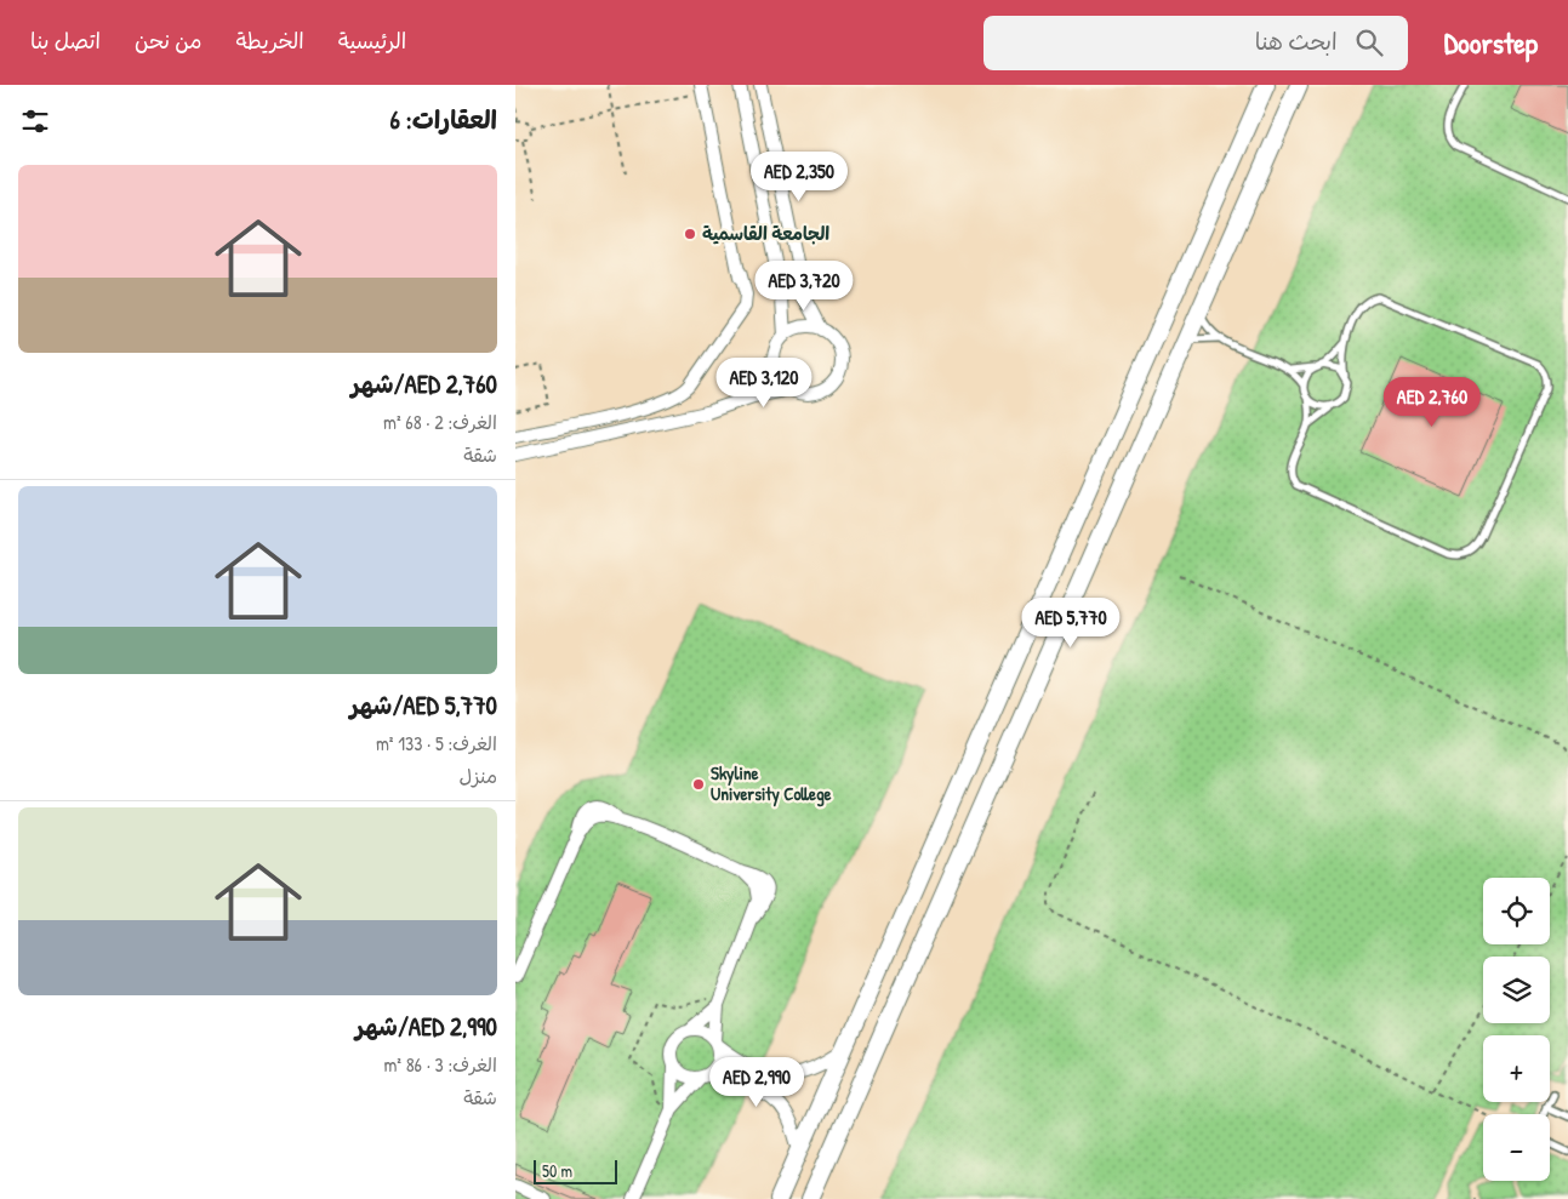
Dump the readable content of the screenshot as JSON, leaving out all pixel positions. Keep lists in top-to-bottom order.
{
  "places": ["الجامعة القاسمية", "Skyline University College"],
  "scale_bar": "50 m",
  "page": {
    "header": "Doorstep",
    "search": "ابحث هنا",
    "nav": [
      "الرئيسية",
      "الخريطة",
      "من نحن",
      "اتصل بنا"
    ],
    "heading": "العقارات: 6",
    "price": [
      "AED 2,350",
      "AED 3,720",
      "AED 3,120",
      "AED 2,760",
      "AED 5,770",
      "AED 2,990"
    ],
    "list": [
      {
        "name": "AED 2,760/شهر",
        "note": "الغرف: 2 · 68 m² · شقة"
      },
      {
        "name": "AED 5,770/شهر",
        "note": "الغرف: 5 · 133 m² · منزل"
      },
      {
        "name": "AED 2,990/شهر",
        "note": "الغرف: 3 · 86 m² · شقة"
      }
    ],
    "map_buttons": ["+", "−"],
    "scale": "50 m"
  }
}
